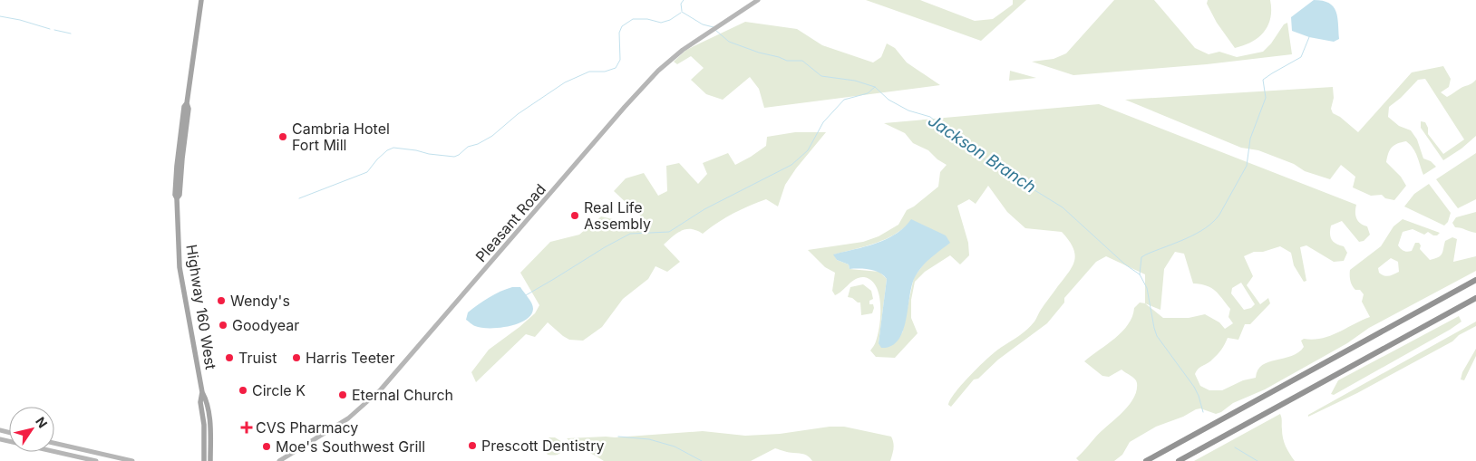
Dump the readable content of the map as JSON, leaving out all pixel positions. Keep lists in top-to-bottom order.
{
  "streets": {
    "main road": ["Pleasant Road", "Highway 160 West"]
  },
  "water": ["Jackson Branch"],
  "places": {
    "other": [
      "Cambria Hotel Fort Mill",
      "Real Life Assembly",
      "Wendy's",
      "Goodyear",
      "Truist",
      "Harris Teeter",
      "Circle K",
      "Eternal Church",
      "Prescott Dentistry",
      "Moe's Southwest Grill"
    ],
    "health": ["CVS Pharmacy"]
  },
  "north": "top right"
}
